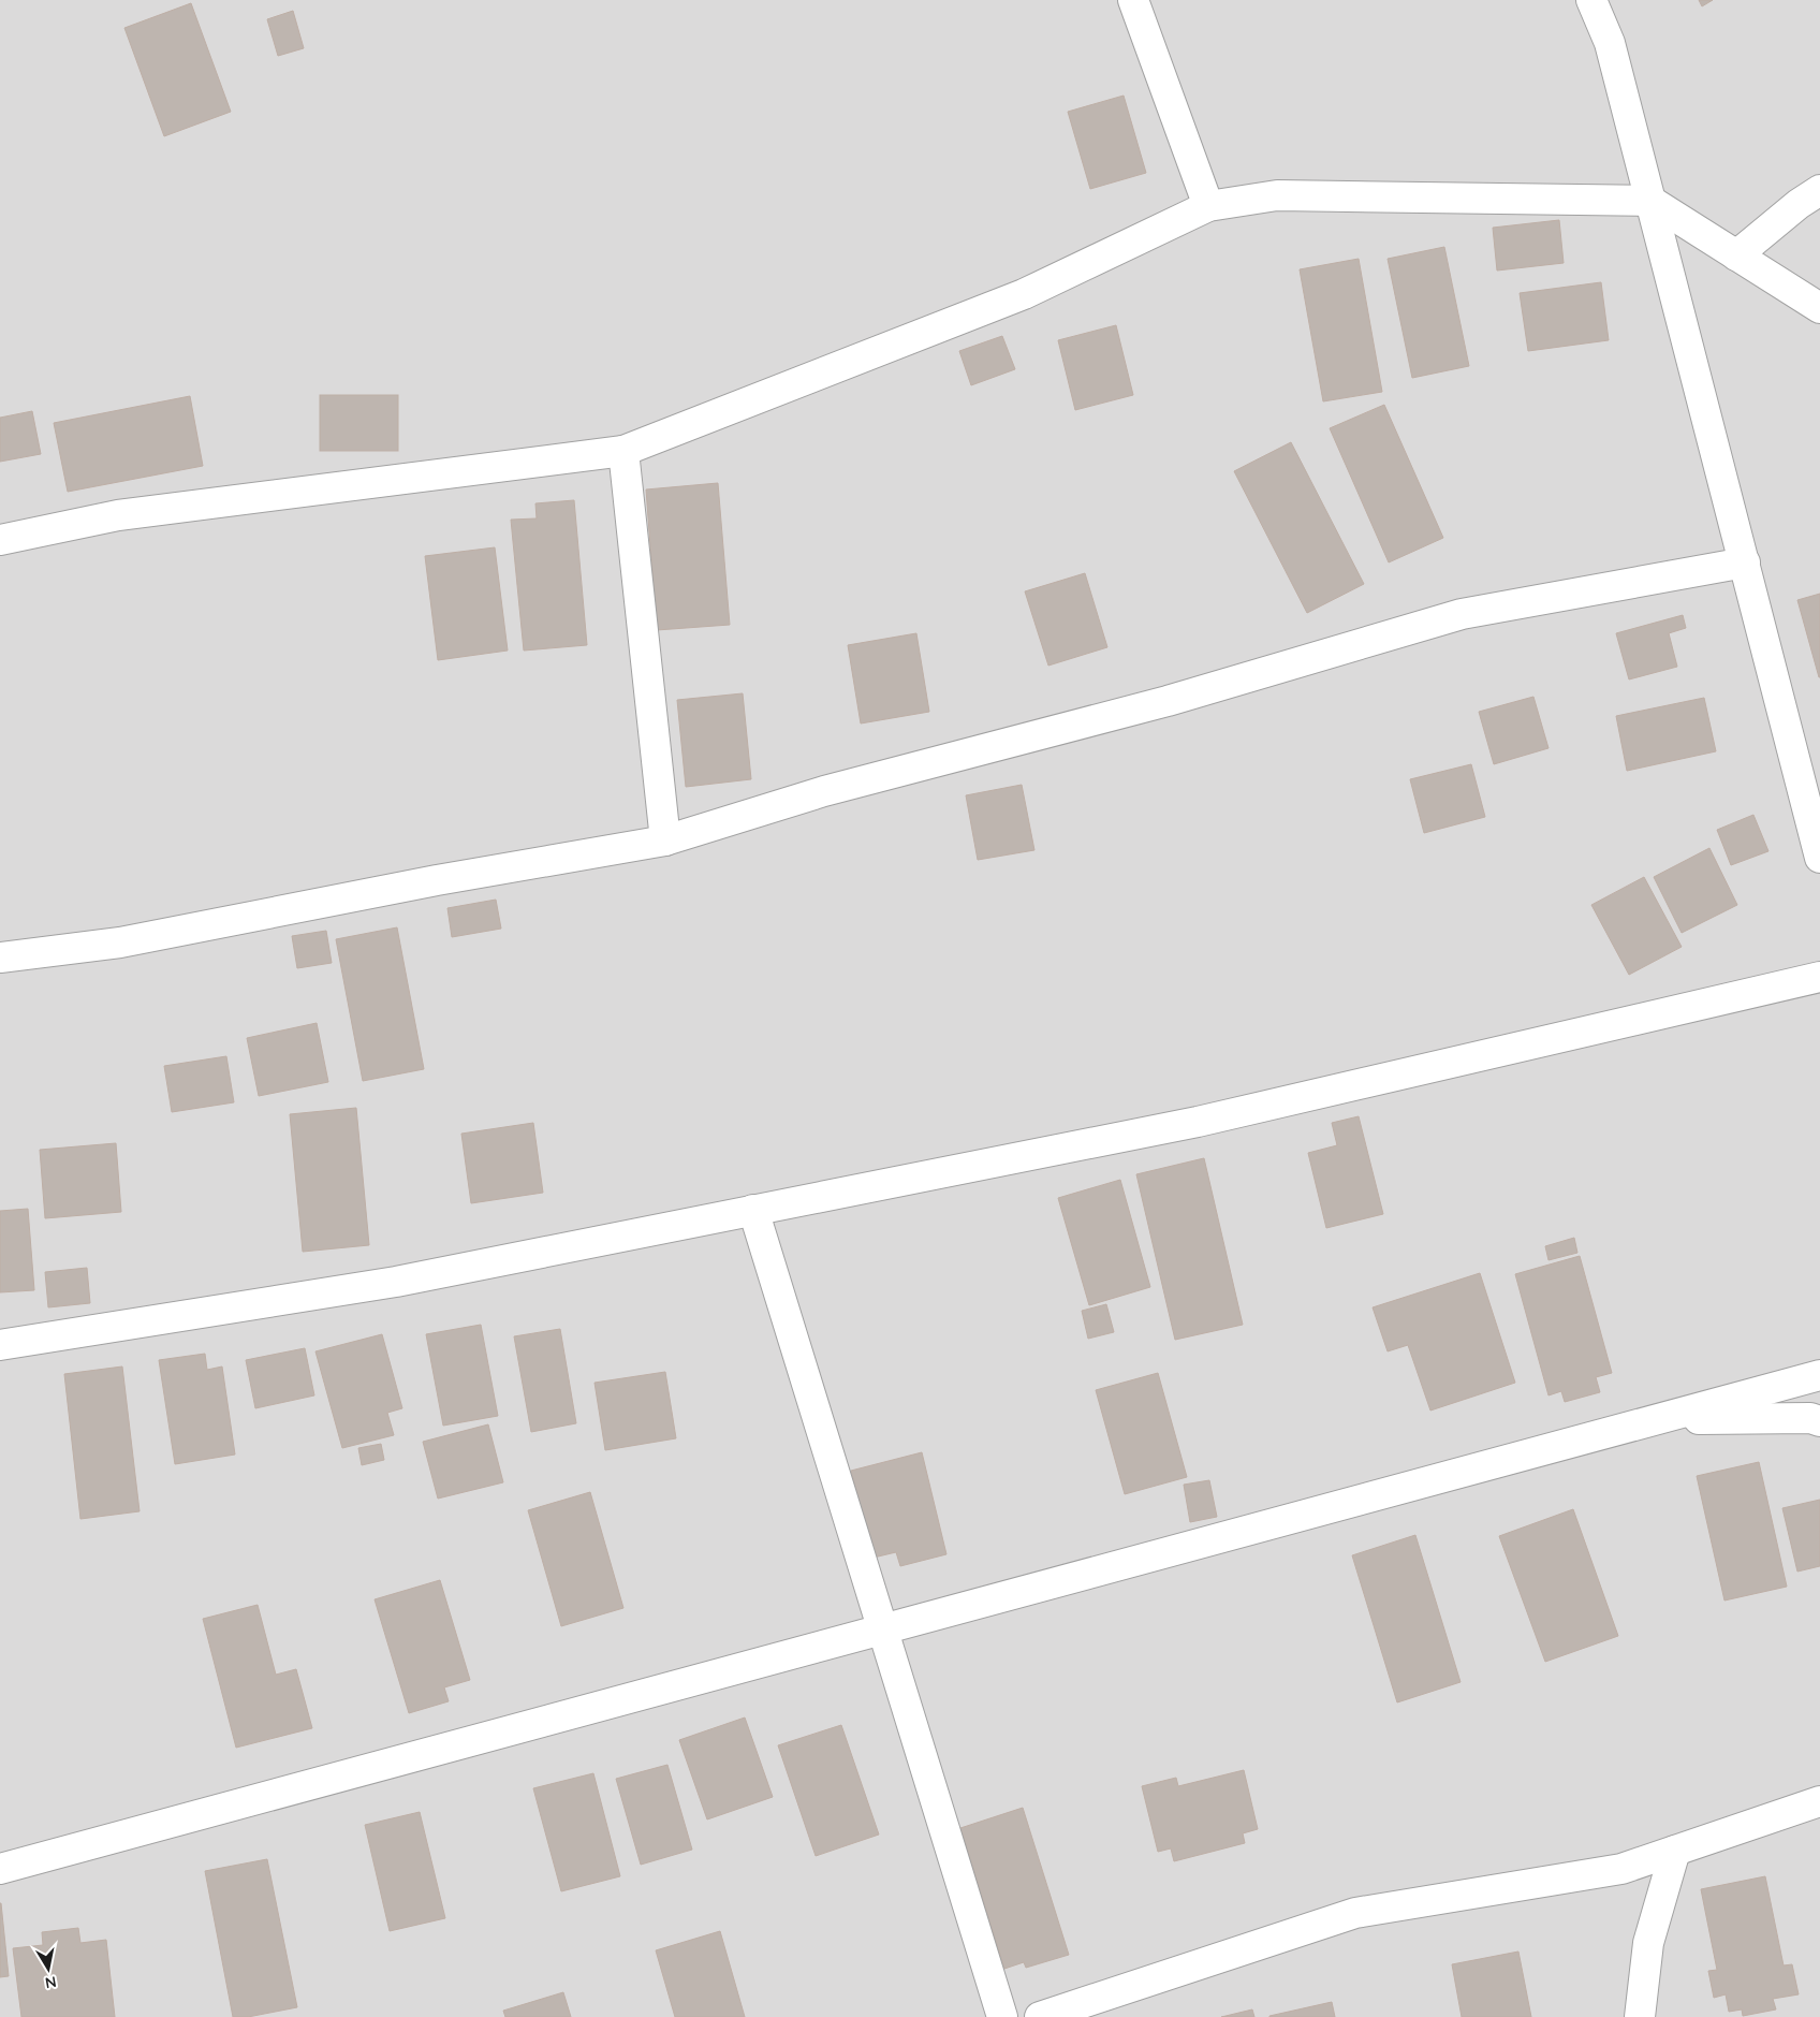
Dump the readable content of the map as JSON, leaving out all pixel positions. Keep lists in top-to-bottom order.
{
  "north": "bottom"
}
